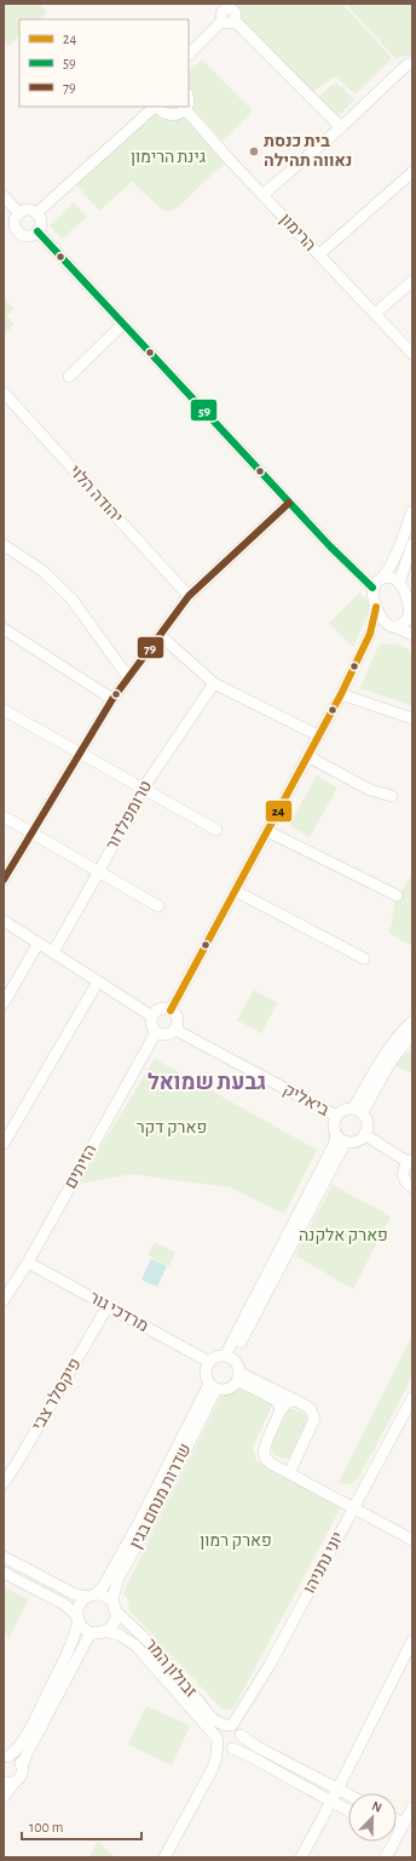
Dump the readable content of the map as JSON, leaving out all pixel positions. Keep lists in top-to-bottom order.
{
  "streets": {
    "street": [
      "הרימון",
      "יהודה הלוי",
      "טרומפלדור",
      "ביאליק",
      "הזיתים",
      "מרדכי גור",
      "פיקסלר צבי",
      "שדרות מנחם בגין",
      "יוני נתניהו",
      "זבולון המר"
    ]
  },
  "crossings": [
    ["ביאליק", "הזיתים"],
    ["הזיתים", "מרדכי גור"],
    ["מרדכי גור", "פיקסלר צבי"],
    ["מרדכי גור", "שדרות מנחם בגין"],
    ["שדרות מנחם בגין", "זבולון המר"],
    ["יוני נתניהו", "זבולון המר"]
  ],
  "districts": ["גבעת שמואל"],
  "parks": [
    "גינת הרימון",
    "פארק דקר",
    "פארק אלקנה",
    "פארק רמון"
  ],
  "places": ["בית כנסת נאווה תהילה"],
  "lines": ["transit line 59", "transit line 79", "transit line 24"],
  "legend": ["24", "59", "79"],
  "scale_bar": "100 m",
  "north": "top right"
}
